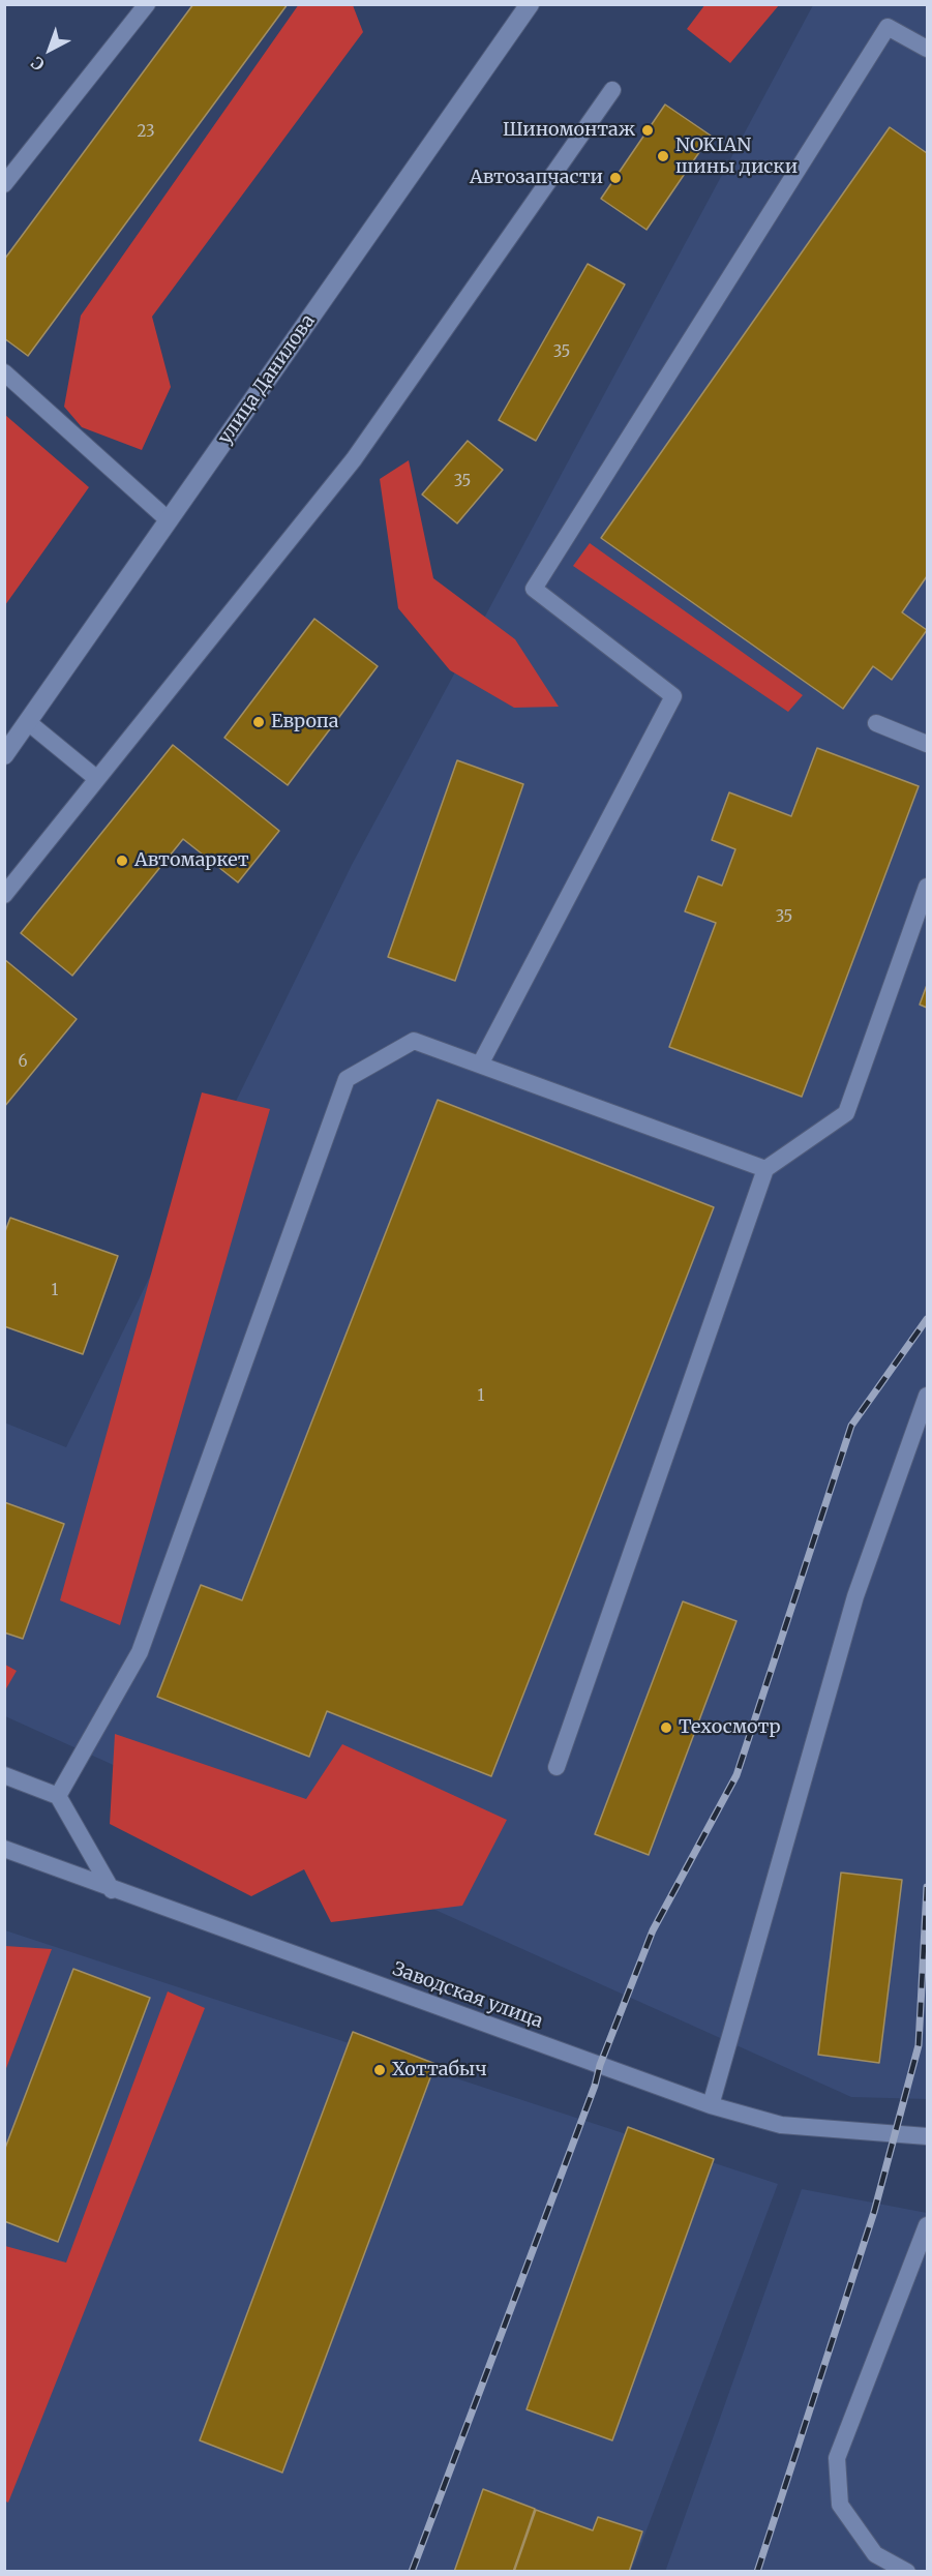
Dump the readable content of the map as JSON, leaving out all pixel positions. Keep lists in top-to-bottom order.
{
  "streets": {
    "main road": ["улица Данилова"],
    "lane": ["Заводская улица"]
  },
  "places": [
    "Шиномонтаж",
    "NOKIAN шины диски",
    "Автозапчасти",
    "Европа",
    "Автомаркет",
    "Техосмотр",
    "Хоттабыч"
  ],
  "house_numbers": [
    "23",
    "35",
    "35",
    "35",
    "6",
    "1",
    "1"
  ],
  "north": "bottom left"
}
